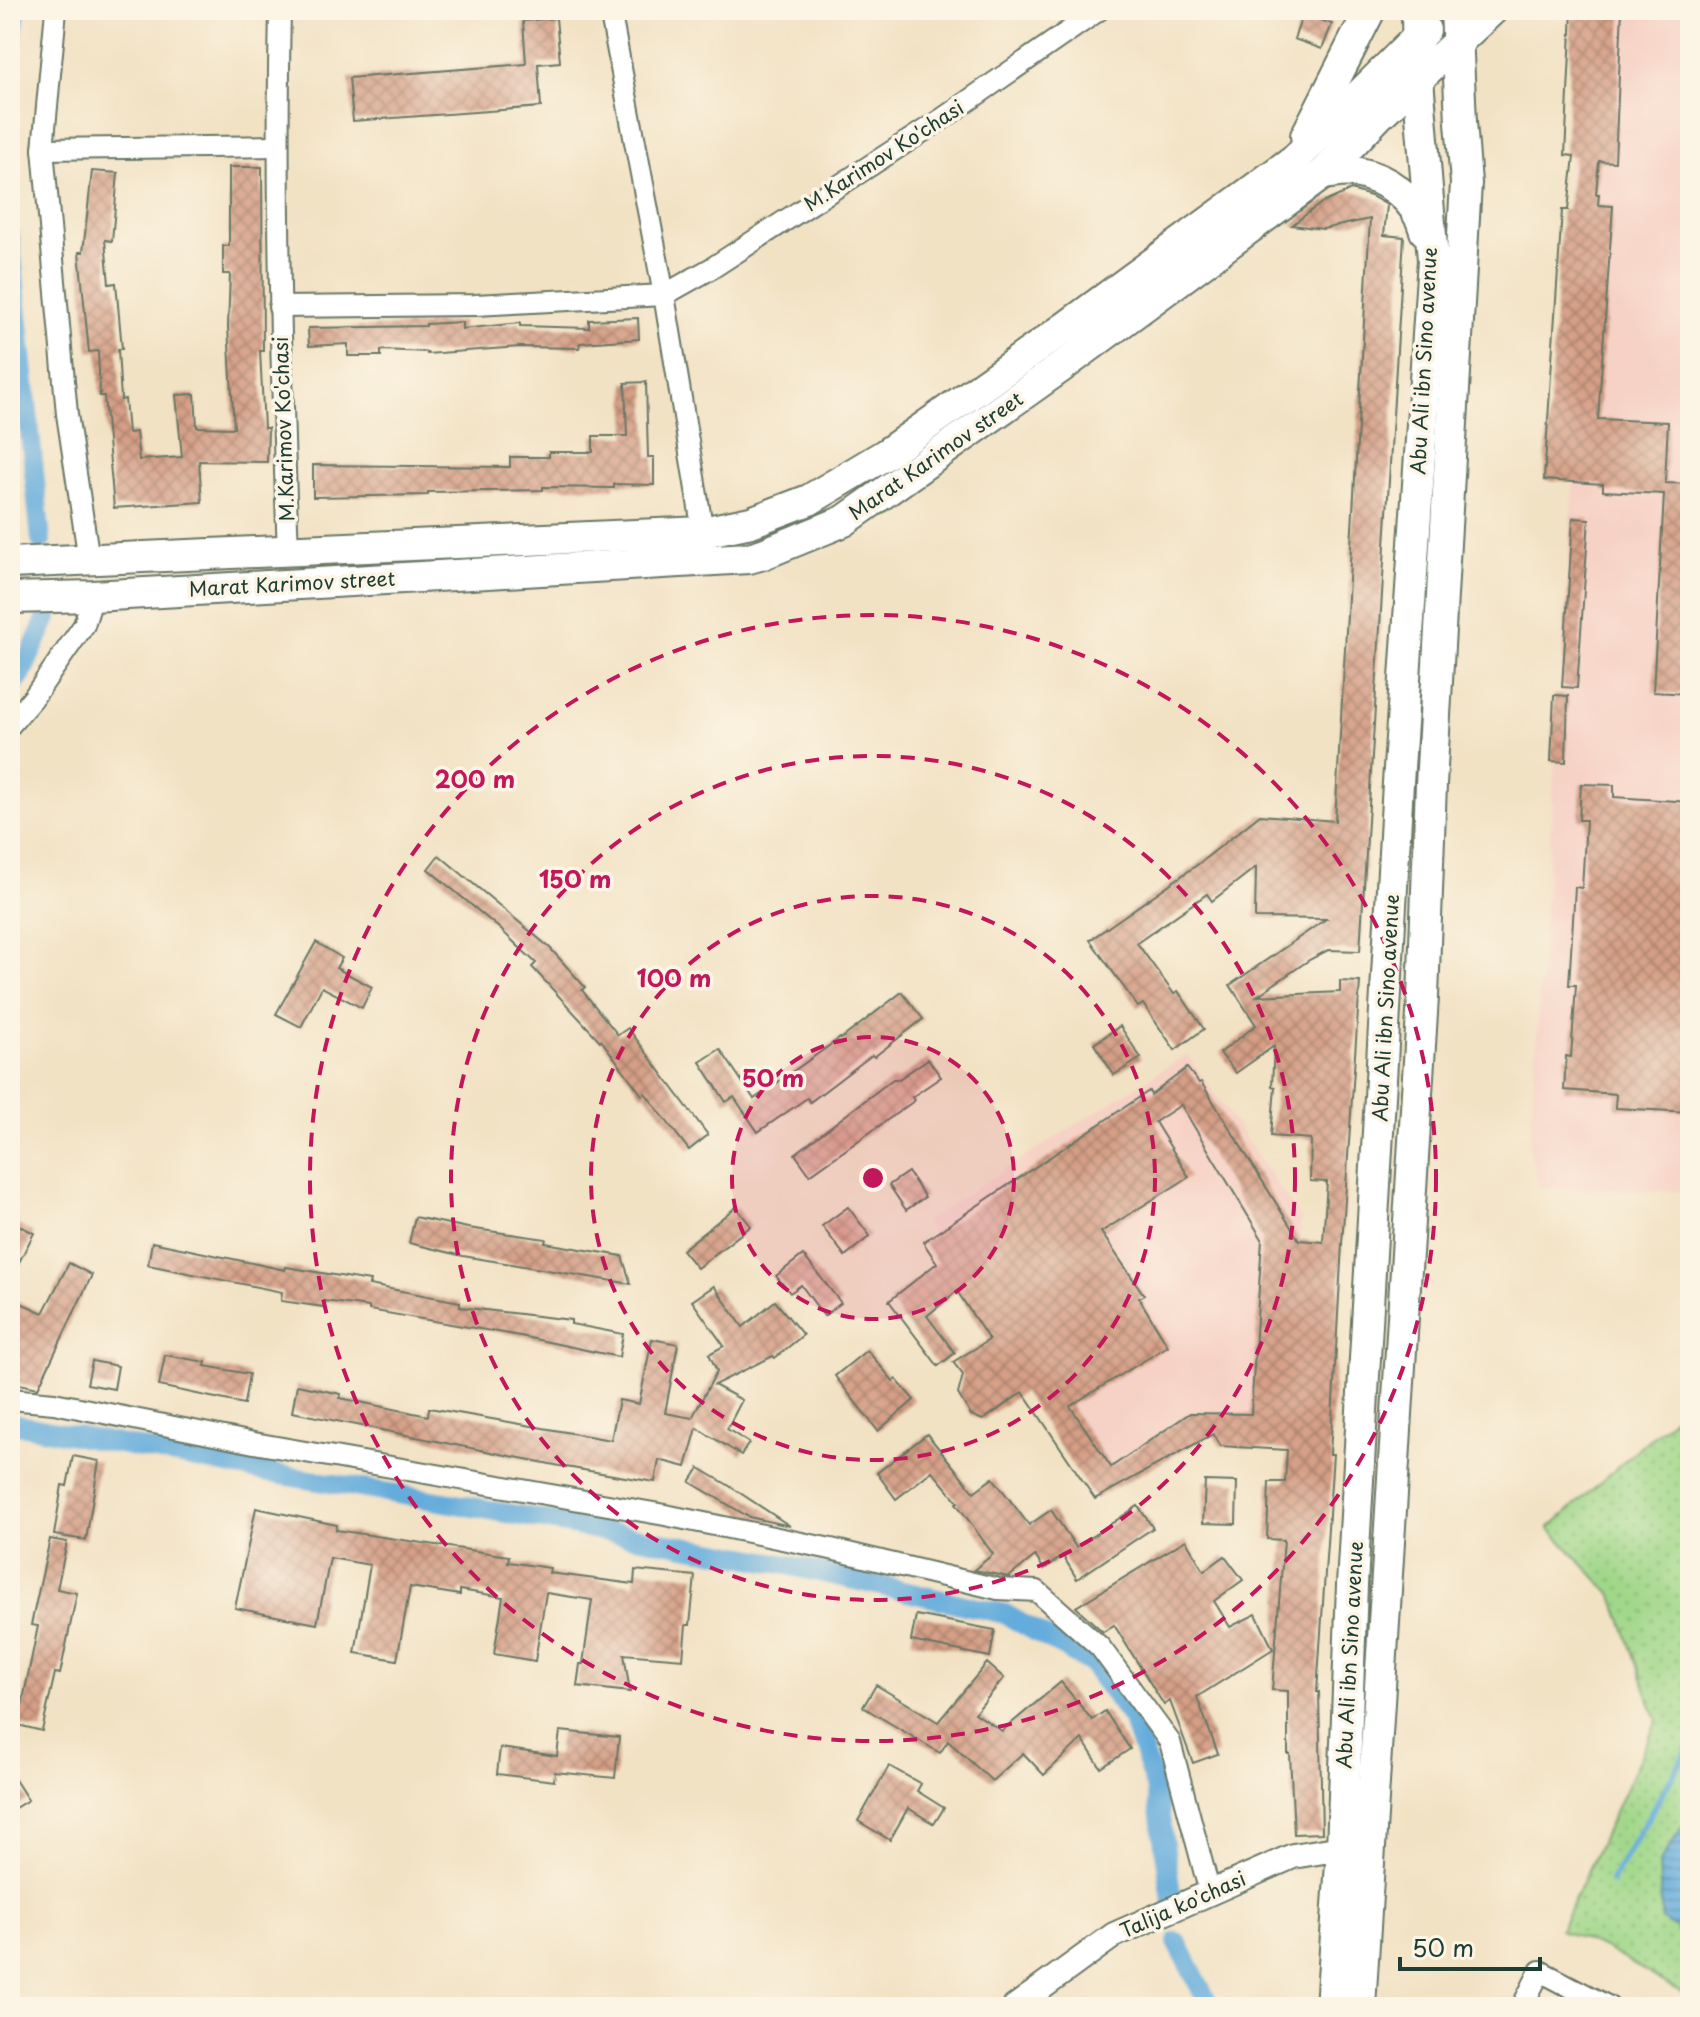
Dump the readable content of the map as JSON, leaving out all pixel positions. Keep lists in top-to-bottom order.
{
  "streets": {
    "main road": ["Abu Ali ibn Sino avenue", "Marat Karimov street"],
    "street": ["M.Karimov Ko'chasi", "Talija ko'chasi"]
  },
  "crossings": [
    ["M.Karimov Ko'chasi", "Marat Karimov street"],
    ["Abu Ali ibn Sino avenue", "Marat Karimov street"],
    ["Abu Ali ibn Sino avenue", "Talija ko'chasi"]
  ],
  "scale_bar": "50 m",
  "rings": [
    "200 m",
    "150 m",
    "100 m",
    "50 m"
  ]
}
